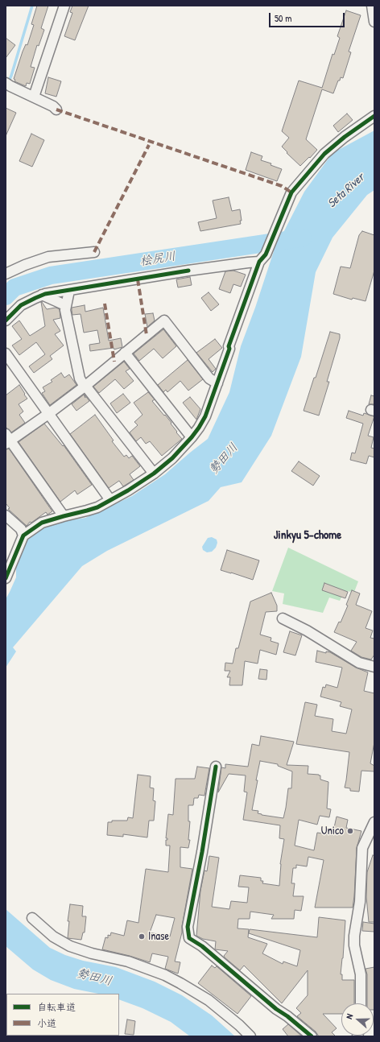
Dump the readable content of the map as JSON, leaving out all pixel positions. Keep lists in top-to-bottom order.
{
  "districts": ["Jinkyu 5-chome"],
  "water": ["Seta River", "桧尻川", "勢田川"],
  "places": ["Unico", "Inase"],
  "legend": ["自転車道", "小道"],
  "scale_bar": "50 m",
  "north": "left"
}
